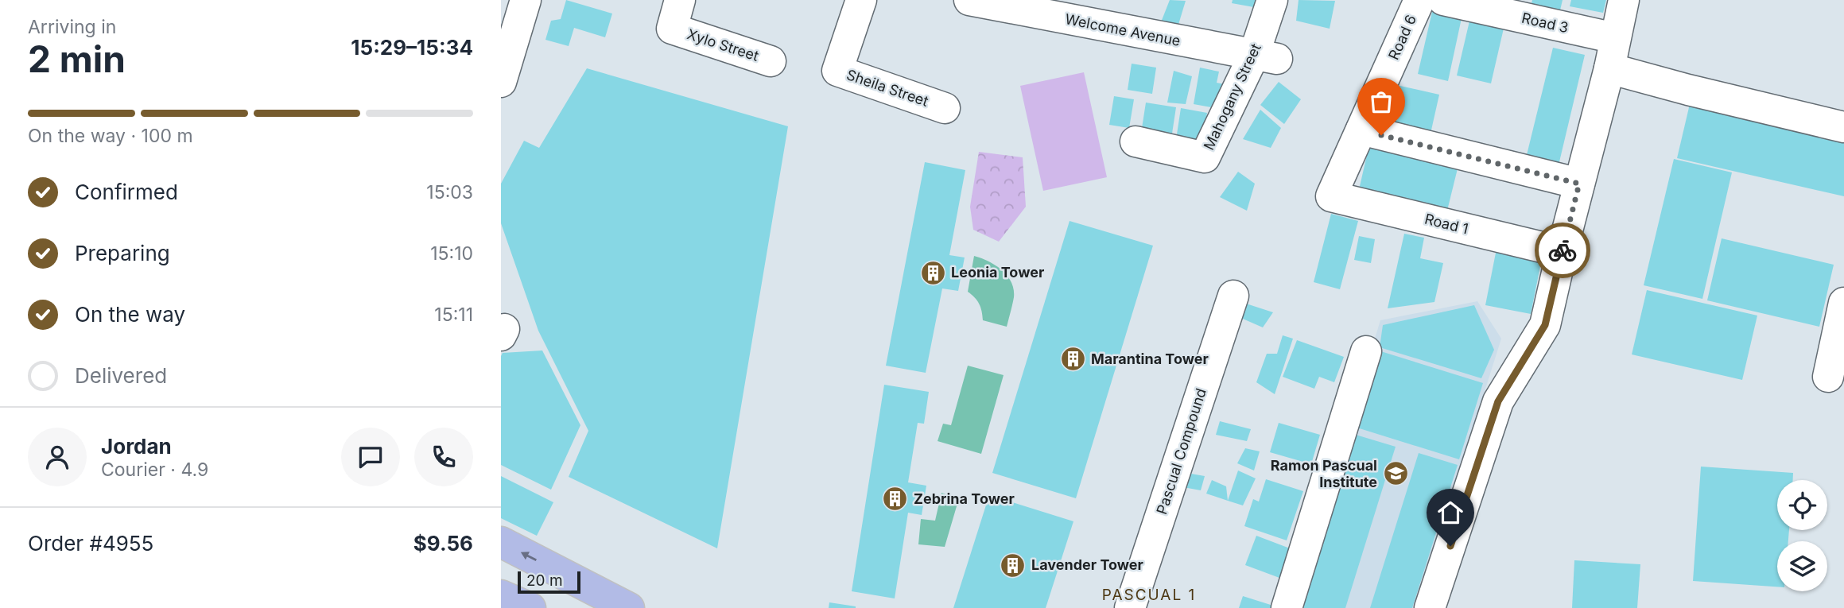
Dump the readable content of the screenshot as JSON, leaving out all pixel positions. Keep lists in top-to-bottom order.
{
  "streets": {
    "street": [
      "Road 3",
      "Welcome Avenue",
      "Road 6",
      "Xylo Street",
      "Sheila Street",
      "Mahogany Street",
      "Road 1",
      "Pascual Compound"
    ]
  },
  "crossings": [
    ["Welcome Avenue", "Mahogany Street"],
    ["Road 6", "Road 1"]
  ],
  "districts": ["PASCUAL 1"],
  "places": {
    "building": [
      "Leonia Tower",
      "Marantina Tower",
      "Zebrina Tower",
      "Lavender Tower"
    ],
    "school or university": ["Ramon Pascual Institute"]
  },
  "scale_bar": "20 m",
  "page": {
    "heading": ["2 min", "Arriving in", "15:29–15:34"],
    "panel": [
      "Jordan",
      "Courier · 4.9",
      "Order #4955",
      "$9.56"
    ],
    "bar": "On the way · 100 m",
    "list": [
      ["Confirmed", "15:03"],
      ["Preparing", "15:10"],
      ["On the way", "15:11"],
      "Delivered"
    ],
    "scale": "20 m"
  }
}
